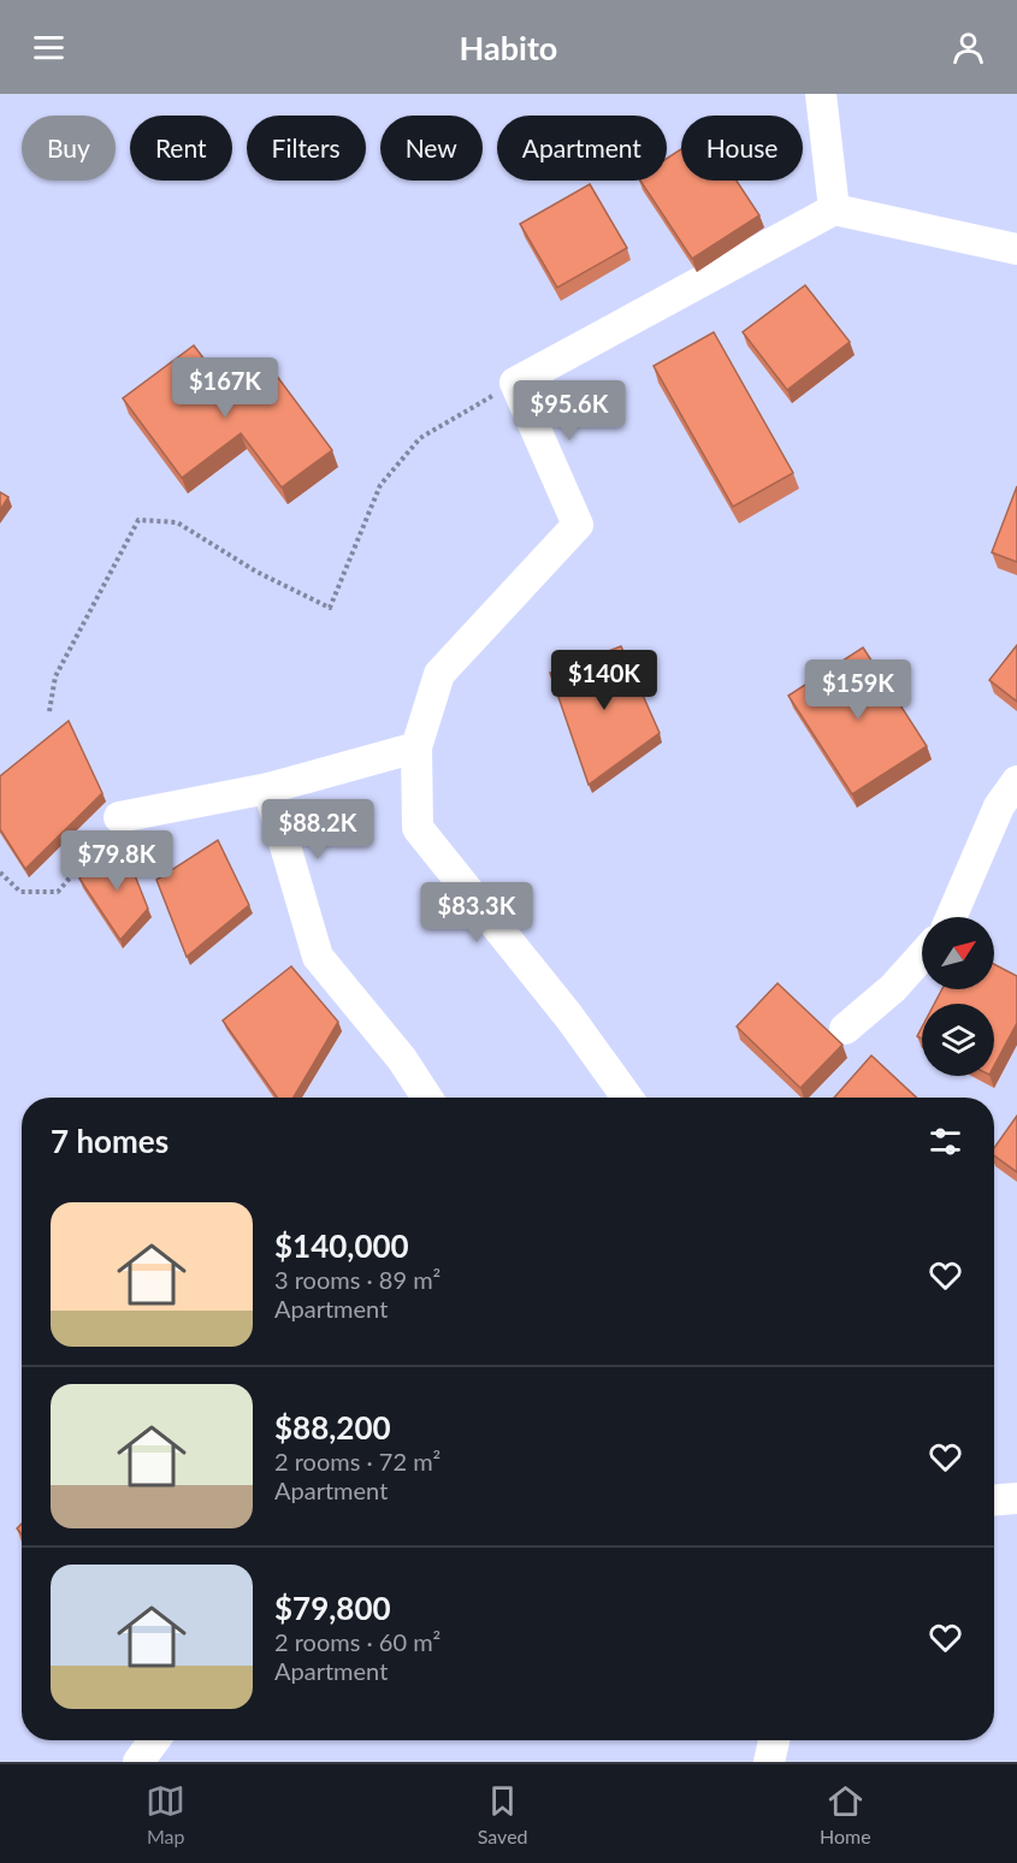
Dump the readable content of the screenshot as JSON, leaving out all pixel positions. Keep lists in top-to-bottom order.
{
  "north": "top right",
  "page": {
    "header": "Habito",
    "chip": [
      "Buy",
      "Rent",
      "Filters",
      "New",
      "Apartment",
      "House"
    ],
    "price": [
      "$167K",
      "$95.6K",
      "$140K",
      "$159K",
      "$88.2K",
      "$79.8K",
      "$83.3K"
    ],
    "heading": "7 homes",
    "list": [
      {
        "name": "$140,000",
        "note": "3 rooms · 89 m² · Apartment"
      },
      {
        "name": "$88,200",
        "note": "2 rooms · 72 m² · Apartment"
      },
      {
        "name": "$79,800",
        "note": "2 rooms · 60 m² · Apartment"
      }
    ],
    "tabs": ["Map", "Saved", "Home"]
  }
}
